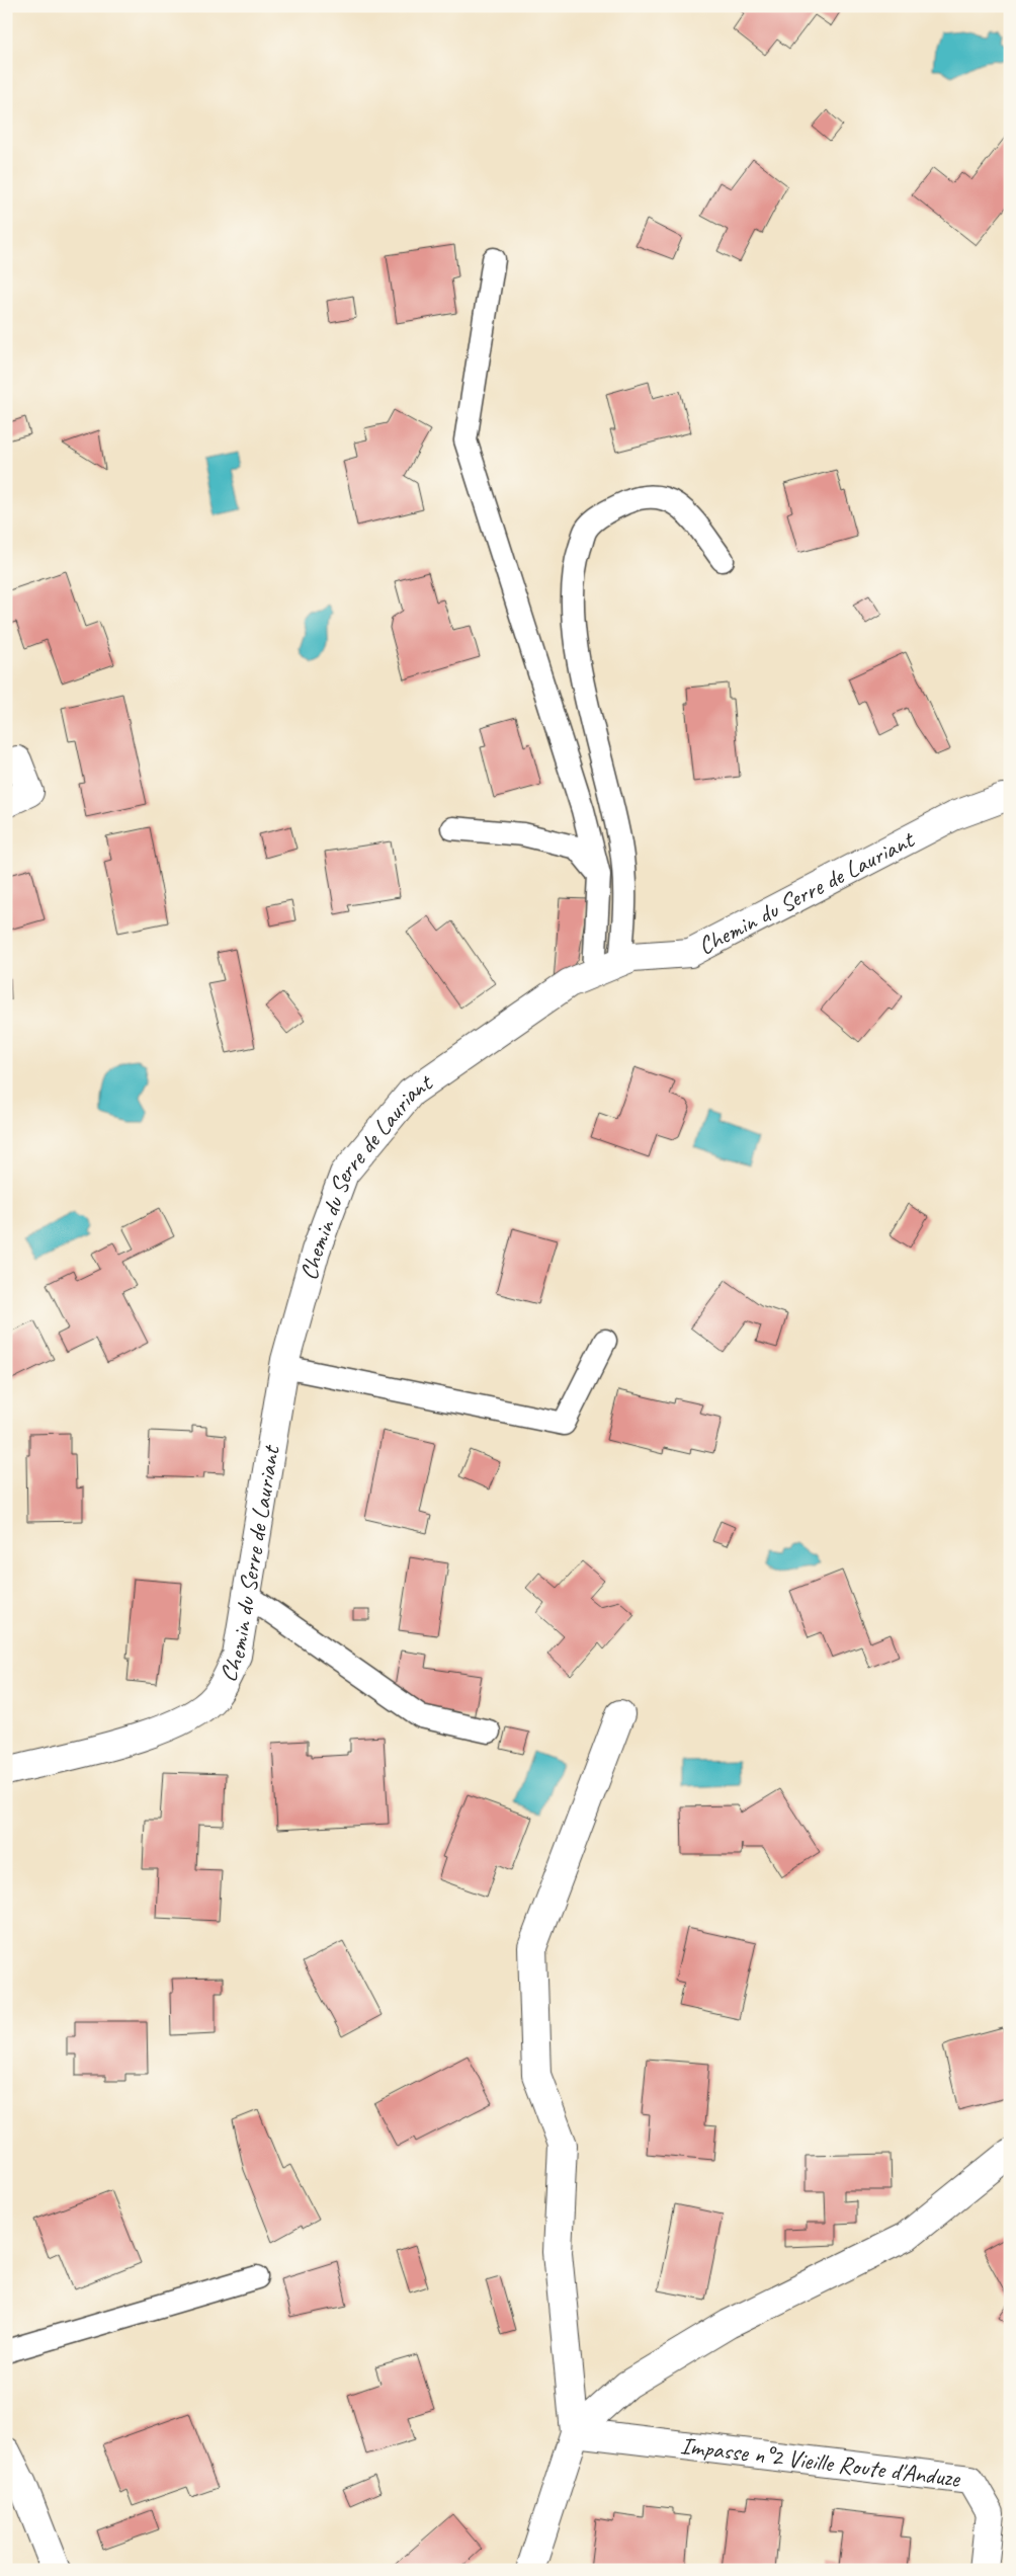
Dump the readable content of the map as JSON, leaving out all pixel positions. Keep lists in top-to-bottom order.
{
  "streets": {
    "street": ["Chemin du Serre de Lauriant", "Impasse n°2 Vieille Route d'Anduze"]
  }
}
